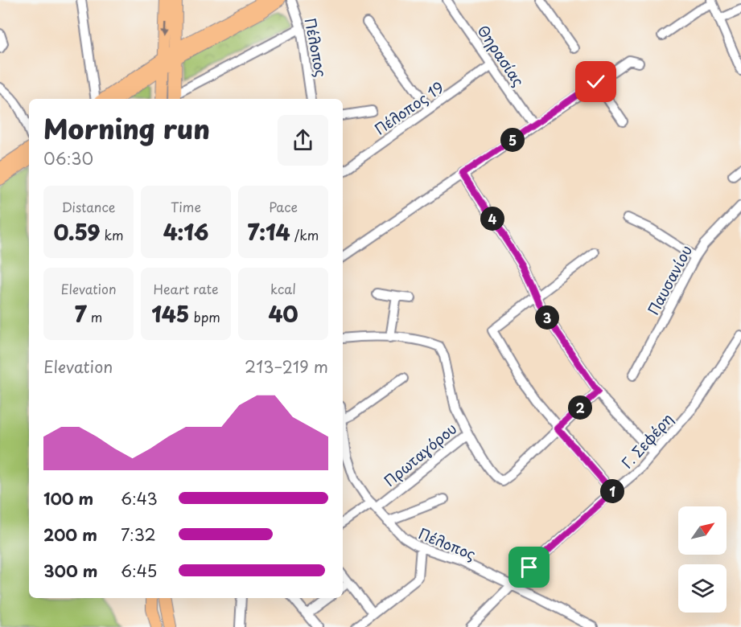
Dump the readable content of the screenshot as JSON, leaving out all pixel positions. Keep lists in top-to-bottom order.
{
  "streets": {
    "street": [
      "Πέλοπος",
      "Θηρασίας",
      "Πέλοπος 19",
      "Παυσανίου",
      "Γ. Σεφέρη",
      "Πρωταγόρου"
    ]
  },
  "crossings": [
    ["Πέλοπος", "Γ. Σεφέρη"],
    ["Πέλοπος", "Πρωταγόρου"],
    ["Θηρασίας", "Πέλοπος 19"]
  ],
  "north": "top right",
  "page": {
    "heading": ["Morning run", "06:30"],
    "pins": [
      "5",
      "4",
      "3",
      "2",
      "1"
    ],
    "stats": [
      ["Distance", "0.59 km"],
      ["Time", "4:16"],
      ["Pace", "7:14 /km"],
      ["Elevation", "7 m"],
      ["Heart rate", "145 bpm"],
      ["kcal", "40"]
    ],
    "chart": ["Elevation", "213–219 m"],
    "list": [
      {
        "name": "100 m",
        "note": "6:43"
      },
      {
        "name": "200 m",
        "note": "7:32"
      },
      {
        "name": "300 m",
        "note": "6:45"
      }
    ]
  }
}
